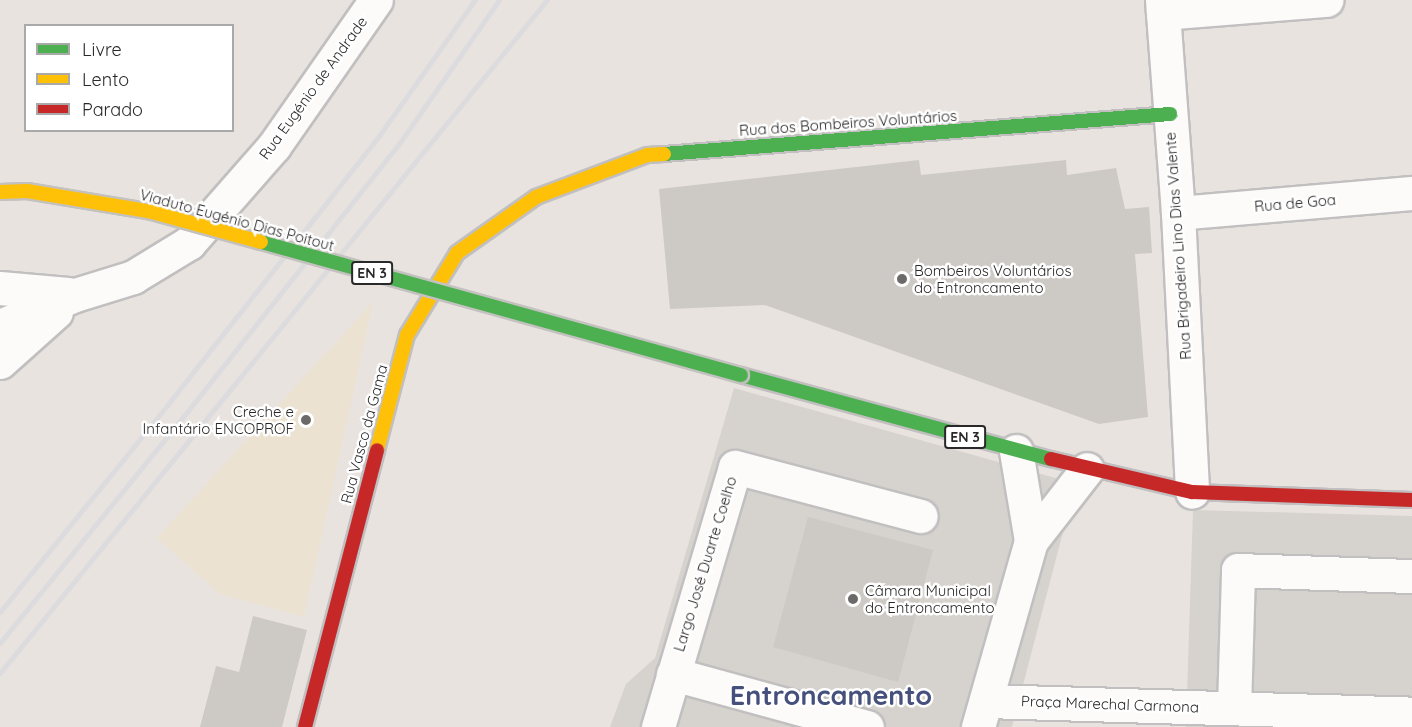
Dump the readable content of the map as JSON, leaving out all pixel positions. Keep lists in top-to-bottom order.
{
  "streets": {
    "main road": [
      "Rua dos Bombeiros Voluntários",
      "Viaduto Eugénio Dias Poitout",
      "EN 3",
      "Rua Vasco da Gama"
    ],
    "street": [
      "Rua Eugénio de Andrade",
      "Rua de Goa",
      "Rua Brigadeiro Lino Dias Valente",
      "Largo José Duarte Coelho",
      "Praça Marechal Carmona"
    ]
  },
  "crossings": [
    ["Rua dos Bombeiros Voluntários", "Rua Brigadeiro Lino Dias Valente"],
    ["Rua dos Bombeiros Voluntários", "Rua Vasco da Gama"],
    ["Rua de Goa", "Rua Brigadeiro Lino Dias Valente"],
    ["Viaduto Eugénio Dias Poitout", "EN 3"],
    ["Rua Brigadeiro Lino Dias Valente", "EN 3"]
  ],
  "districts": ["Entroncamento"],
  "places": ["Bombeiros Voluntários do Entroncamento", "Creche e Infantário ENCOPROF", "Câmara Municipal do Entroncamento"],
  "legend": ["Livre", "Lento", "Parado"]
}
